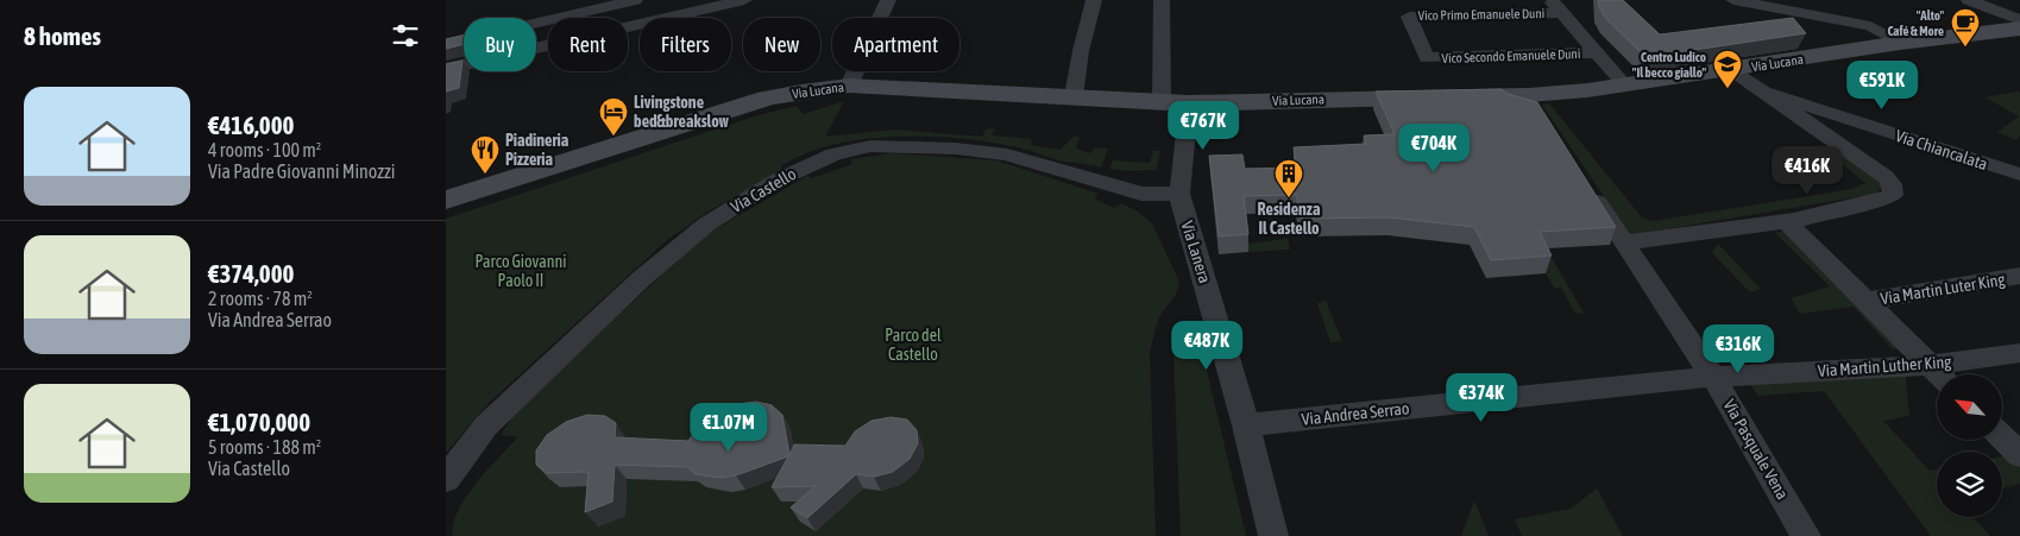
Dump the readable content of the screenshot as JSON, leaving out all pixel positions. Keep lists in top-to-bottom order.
{
  "streets": {
    "street": [
      "Vico Primo Emanuele Duni",
      "Vico Secondo Emanuele Duni",
      "Via Lucana",
      "Via Chiancalata",
      "Via Castello",
      "Via Lanera",
      "Via Martin Luter King",
      "Via Martin Luther King",
      "Via Andrea Serrao",
      "Via Pasquale Vena"
    ]
  },
  "crossings": [
    ["Vico Primo Emanuele Duni", "Vico Secondo Emanuele Duni"],
    ["Via Lucana", "Via Chiancalata"],
    ["Via Lucana", "Via Lanera"],
    ["Via Castello", "Via Lanera"],
    ["Via Lanera", "Via Andrea Serrao"],
    ["Via Martin Luther King", "Via Andrea Serrao"],
    ["Via Martin Luther King", "Via Pasquale Vena"],
    ["Via Andrea Serrao", "Via Pasquale Vena"]
  ],
  "parks": ["Parco Giovanni Paolo II", "Parco del Castello"],
  "places": {
    "cafe": ["\"Alto\" Café & More"],
    "school or university": ["Centro Ludico \"Il becco giallo\""],
    "hotel": ["Livingstone bed&breakslow"],
    "restaurant": ["Piadineria Pizzeria"],
    "building": ["Residenza Il Castello"]
  },
  "north": "top left",
  "page": {
    "heading": "8 homes",
    "chip": [
      "Buy",
      "Rent",
      "Filters",
      "New",
      "Apartment"
    ],
    "price": [
      "€591K",
      "€767K",
      "€704K",
      "€416K",
      "€487K",
      "€316K",
      "€374K",
      "€1.07M"
    ],
    "list": [
      {
        "name": "€416,000",
        "note": "4 rooms · 100 m² · Via Padre Giovanni Minozzi"
      },
      {
        "name": "€374,000",
        "note": "2 rooms · 78 m² · Via Andrea Serrao"
      },
      {
        "name": "€1,070,000",
        "note": "5 rooms · 188 m² · Via Castello"
      }
    ]
  }
}
